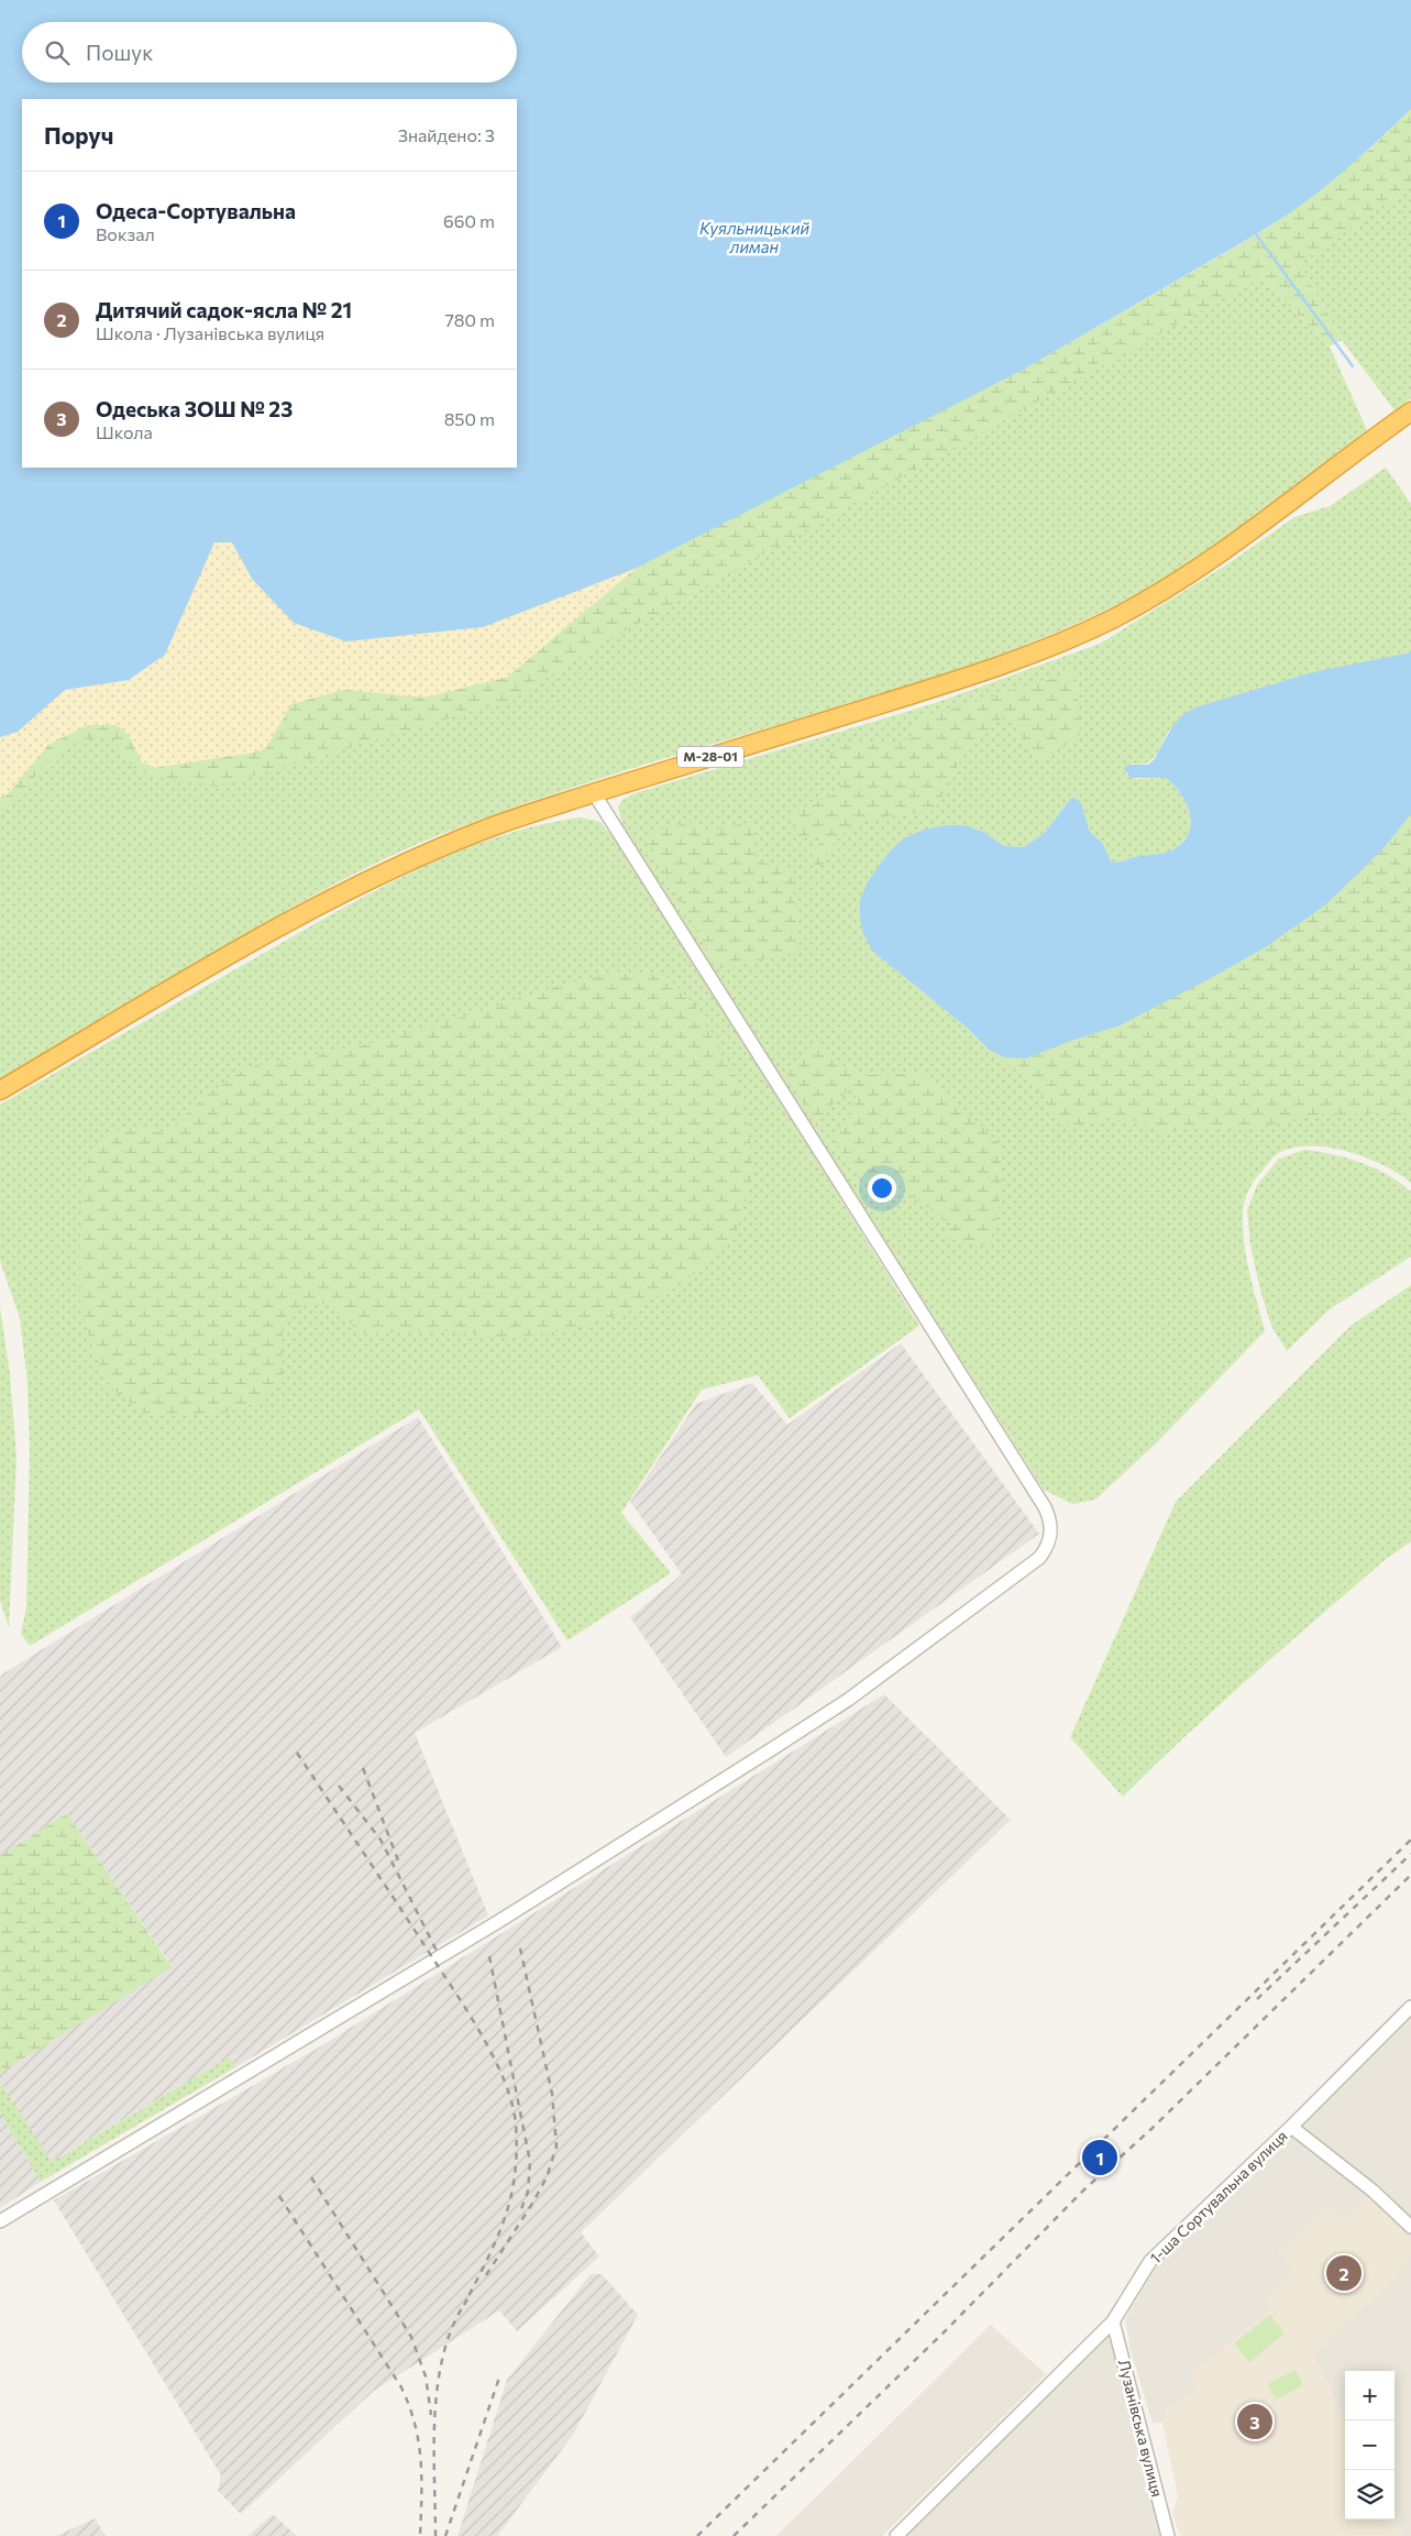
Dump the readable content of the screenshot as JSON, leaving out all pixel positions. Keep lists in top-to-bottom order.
{
  "streets": {
    "highway": ["М-28-01"],
    "street": ["1-ша Сортувальна вулиця", "Лузанівська вулиця"]
  },
  "crossings": [
    ["1-ша Сортувальна вулиця", "Лузанівська вулиця"]
  ],
  "water": ["Куяльницький лиман"],
  "page": {
    "search": "Пошук",
    "heading": ["Поруч", "Знайдено: 3"],
    "list": [
      {
        "mark": "1",
        "name": "Одеса-Сортувальна",
        "note": "Вокзал",
        "value": "660 m"
      },
      {
        "mark": "2",
        "name": "Дитячий садок-ясла № 21",
        "note": "Школа · Лузанівська вулиця",
        "value": "780 m"
      },
      {
        "mark": "3",
        "name": "Одеська ЗОШ № 23",
        "note": "Школа",
        "value": "850 m"
      }
    ],
    "pins": ["1", "2", "3"],
    "map_buttons": ["+", "−"]
  }
}
